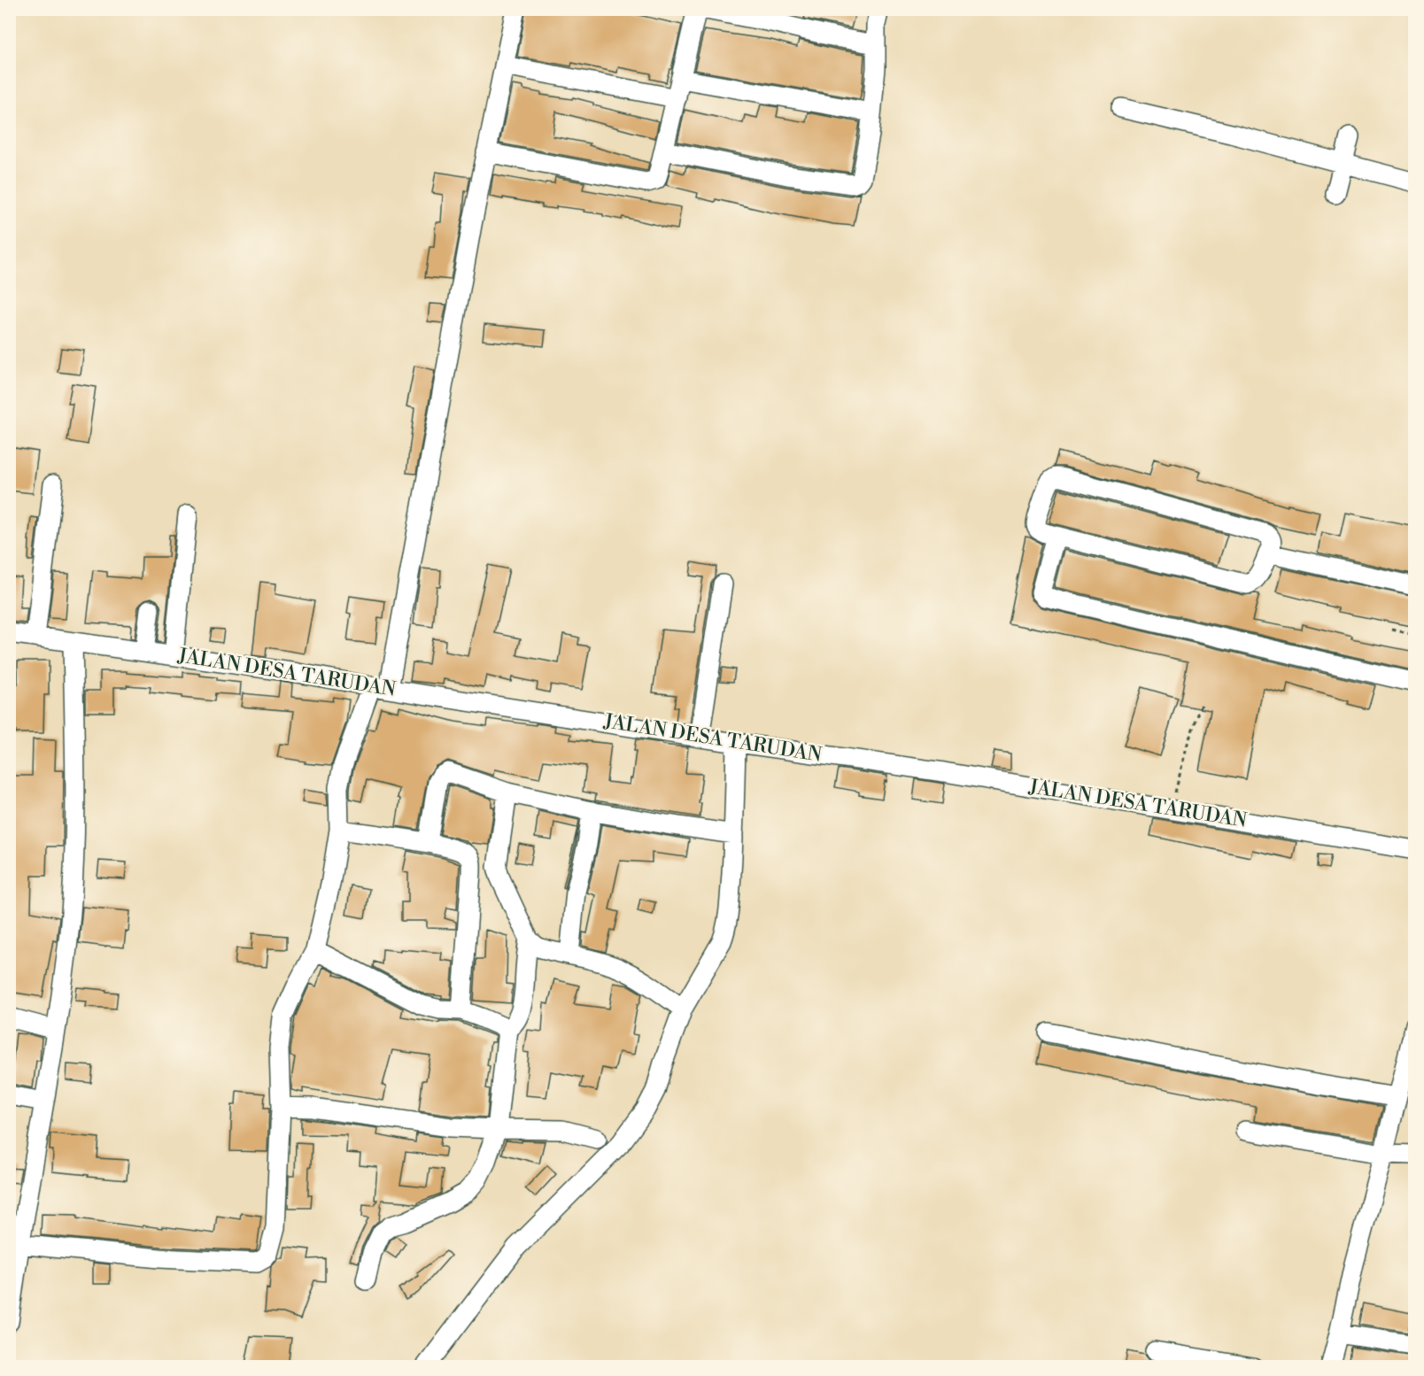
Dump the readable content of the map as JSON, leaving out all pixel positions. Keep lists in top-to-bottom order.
{
  "streets": {
    "street": ["JALAN DESA TARUDAN"]
  }
}
